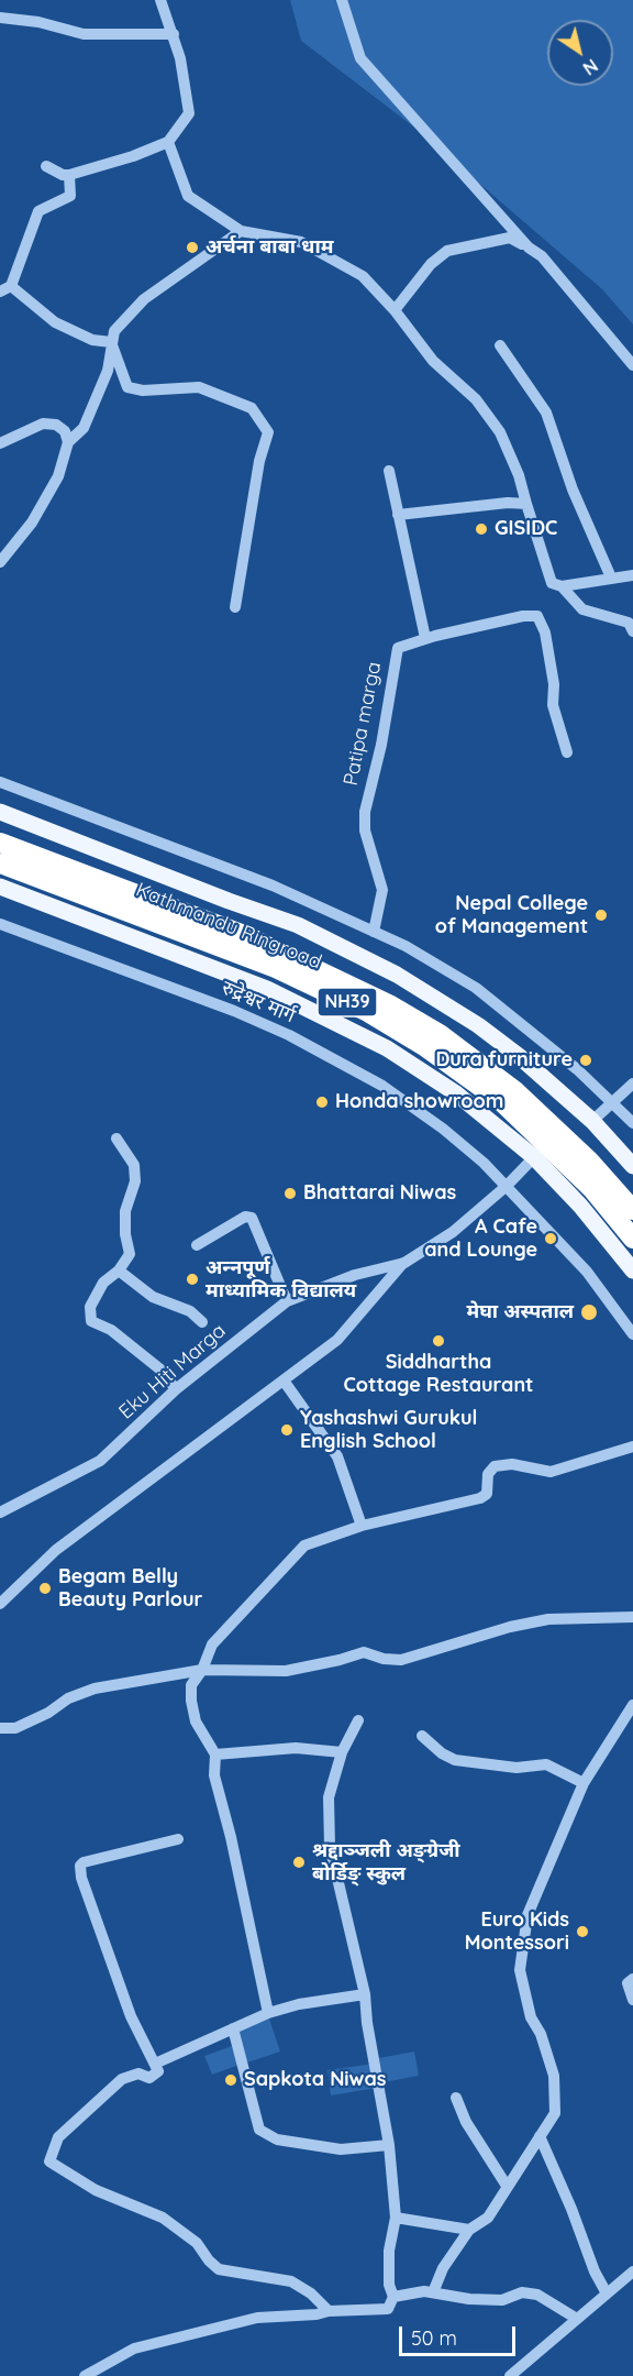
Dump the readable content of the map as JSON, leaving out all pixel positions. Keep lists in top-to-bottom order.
{
  "streets": {
    "highway": ["Kathmandu Ringroad", "NH39"],
    "street": ["Patipa marga", "रुद्रेश्वर मार्ग", "Eku Hiti Marga"]
  },
  "crossings": [
    ["रुद्रेश्वर मार्ग", "Eku Hiti Marga"]
  ],
  "places": [
    "अर्चना बाबा धाम",
    "GISIDC",
    "Nepal College of Management",
    "Dura furniture",
    "Honda showroom",
    "Bhattarai Niwas",
    "A Cafe and Lounge",
    "अन्‍नपूर्ण माध्यामिक विद्यालय",
    "मेघा अस्पताल",
    "Siddhartha Cottage Restaurant",
    "Yashashwi Gurukul English School",
    "Begam Belly Beauty Parlour",
    "श्रद्दाञ्जली अङ्‍ग्रेजी बोर्डिङ् स्कुल",
    "Euro Kids Montessori",
    "Sapkota Niwas"
  ],
  "scale_bar": "50 m",
  "north": "bottom right"
}
